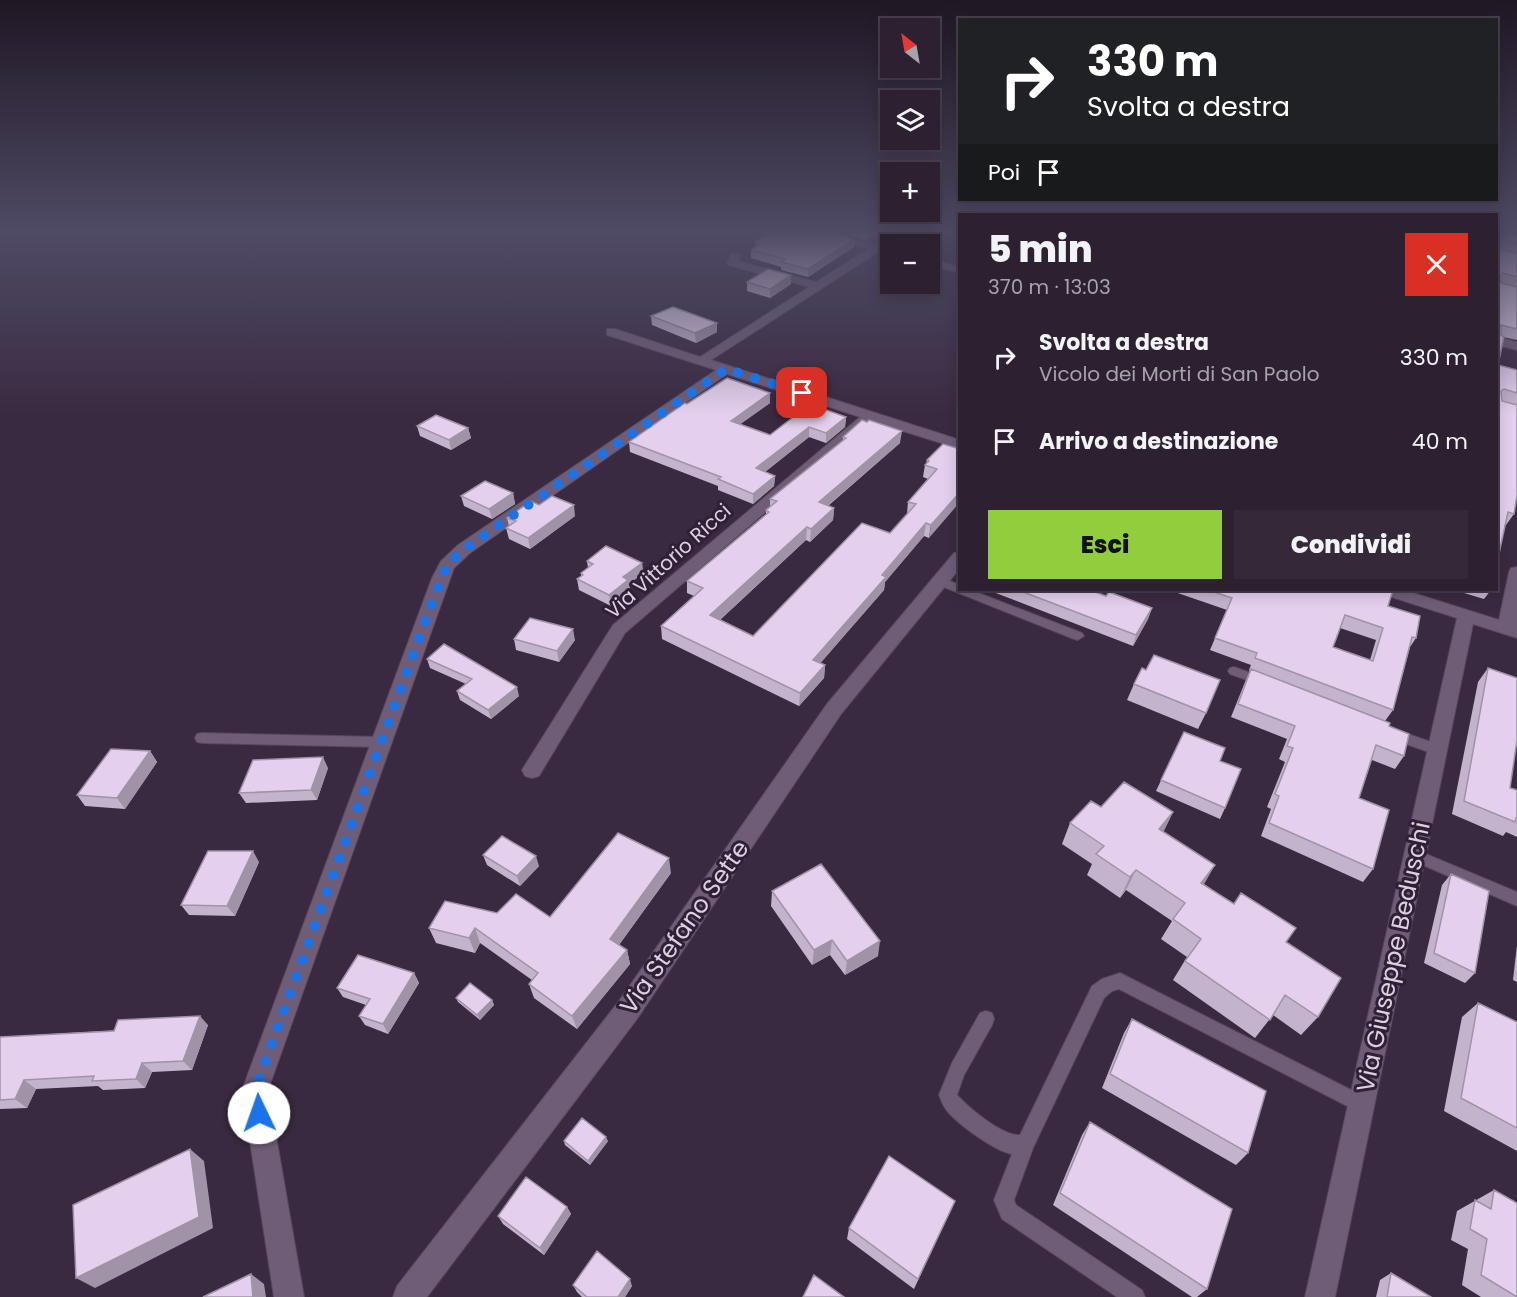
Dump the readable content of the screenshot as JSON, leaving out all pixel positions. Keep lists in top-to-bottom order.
{
  "streets": {
    "street": ["Via Vittorio Ricci", "Via Stefano Sette", "Via Giuseppe Beduschi"]
  },
  "north": "top left",
  "page": {
    "map_buttons": ["+", "−"],
    "turn": ["330 m", "Svolta a destra"],
    "then": "Poi",
    "heading": ["5 min", "370 m · 13:03"],
    "list": [
      {
        "name": "Svolta a destra",
        "note": "Vicolo dei Morti di San Paolo",
        "value": "330 m"
      },
      {
        "name": "Arrivo a destinazione",
        "value": "40 m"
      }
    ],
    "buttons": ["Esci", "Condividi"]
  }
}
